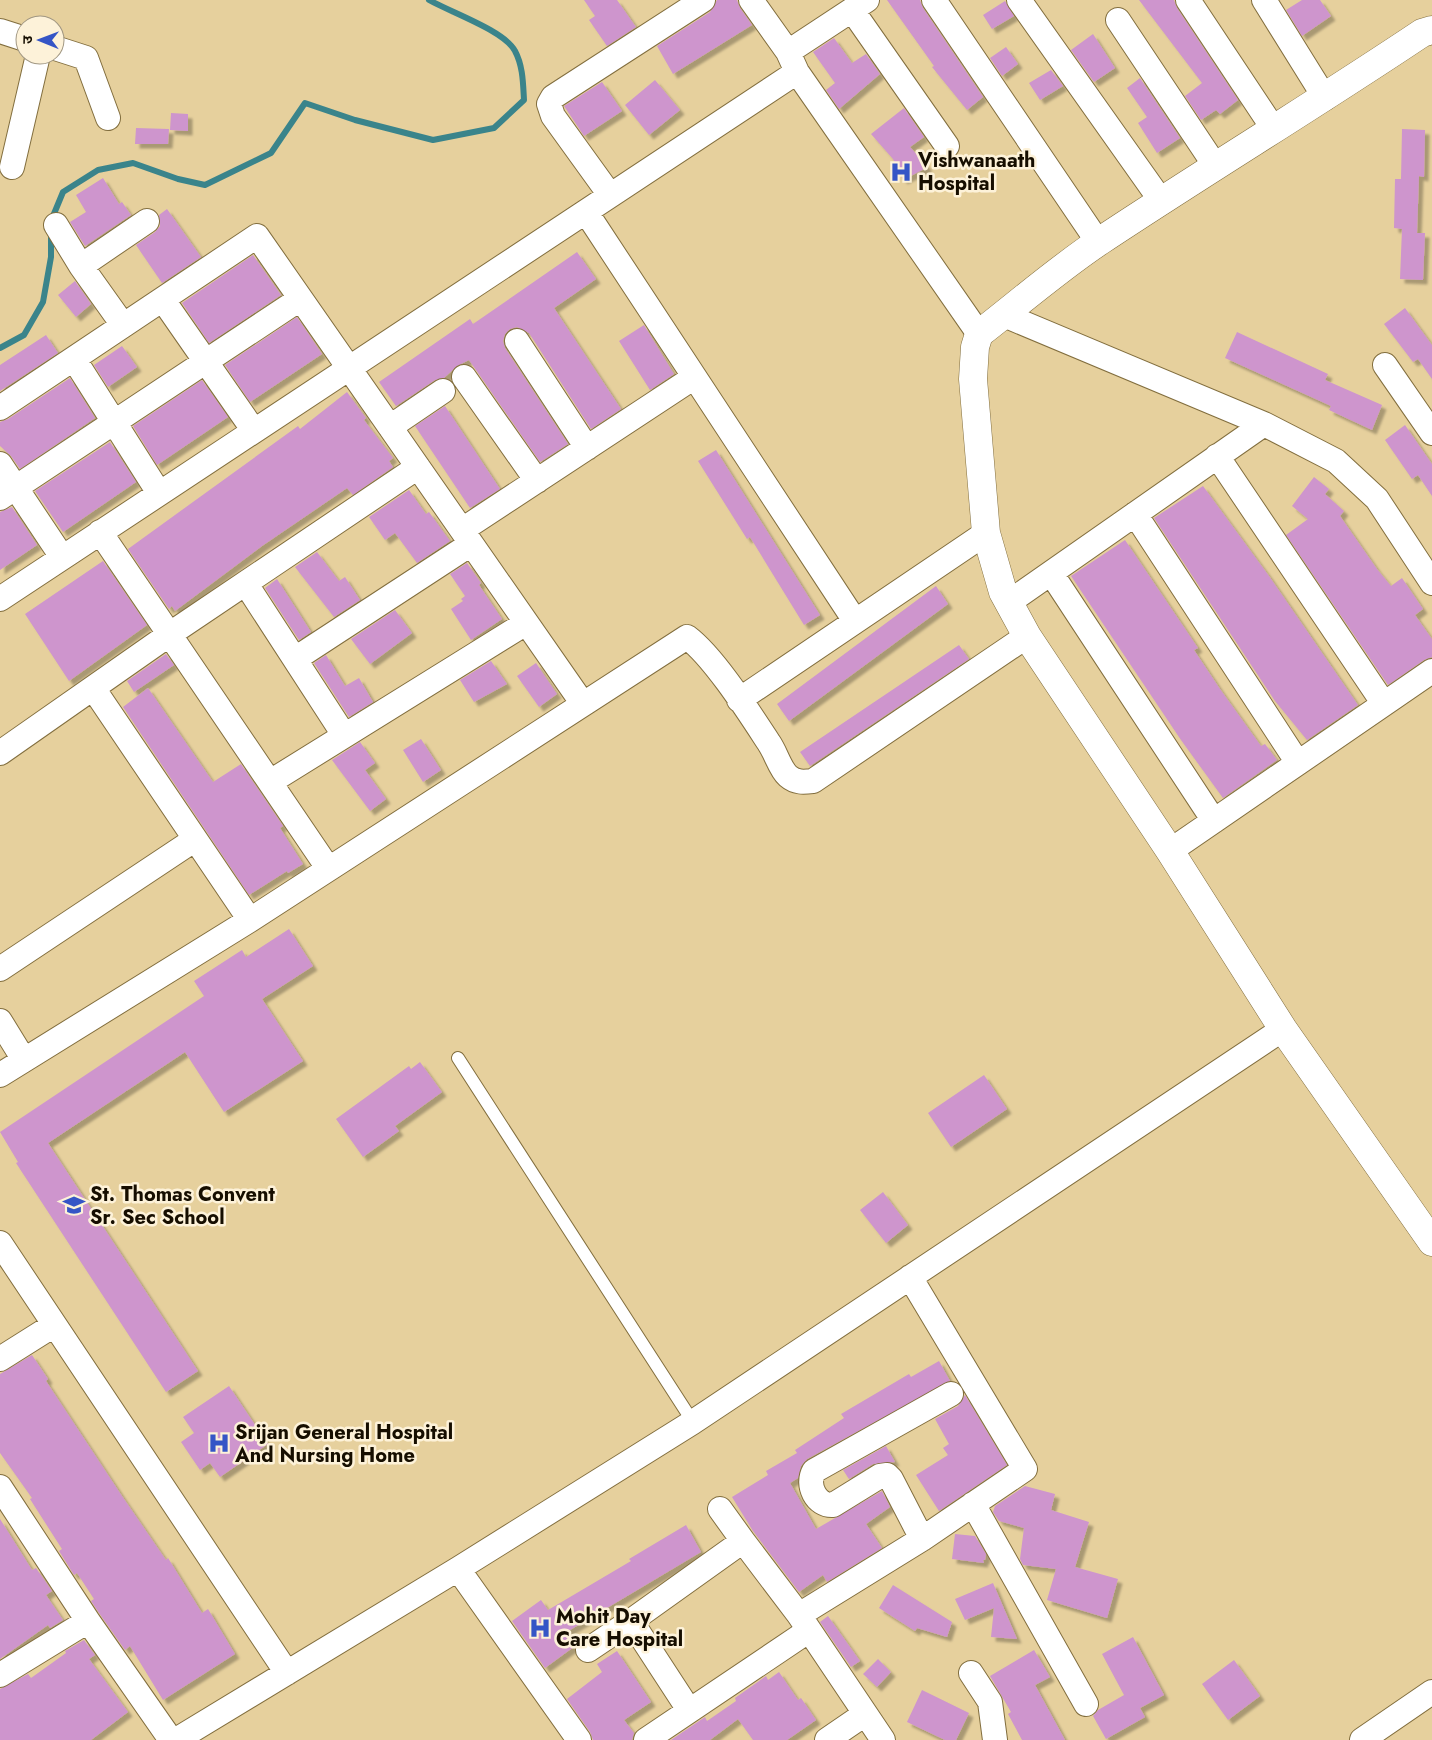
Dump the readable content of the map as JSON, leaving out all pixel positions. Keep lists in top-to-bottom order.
{
  "places": {
    "hospital": ["Vishwanaath Hospital", "Srijan General Hospital And Nursing Home", "Mohit Day Care Hospital"],
    "school or university": ["St. Thomas Convent Sr. Sec School"]
  },
  "north": "left"
}
